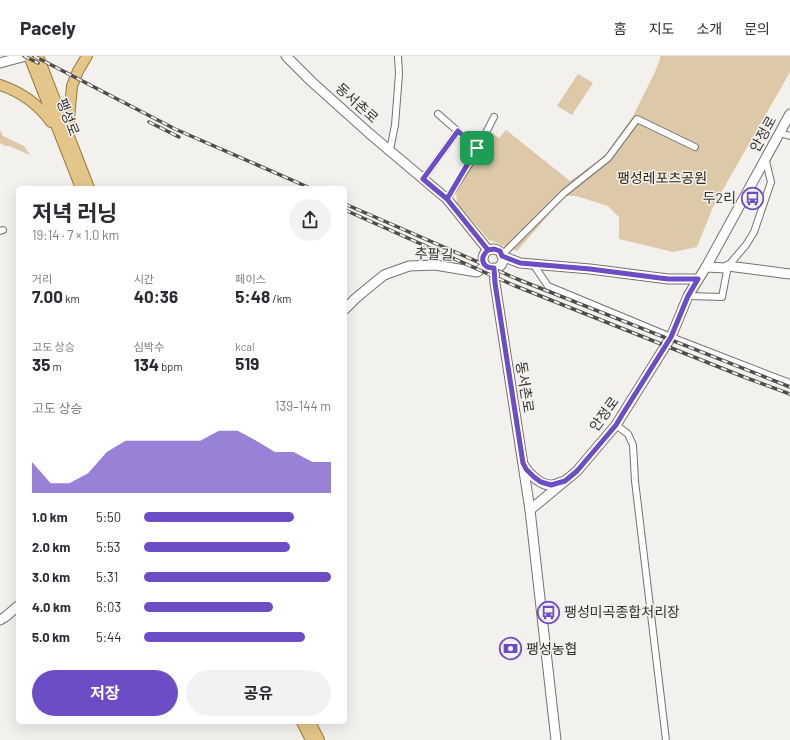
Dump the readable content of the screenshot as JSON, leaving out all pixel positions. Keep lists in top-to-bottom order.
{
  "streets": {
    "main road": [
      "동서촌로",
      "팽성로",
      "안정로",
      "추팔길"
    ]
  },
  "crossings": [
    ["동서촌로", "안정로"],
    ["동서촌로", "추팔길"]
  ],
  "parks": ["팽성레포츠공원"],
  "places": {
    "bus stop": ["두2리", "팽성미곡종합처리장"],
    "bank": ["팽성농협"]
  },
  "page": {
    "header": "Pacely",
    "nav": [
      "홈",
      "지도",
      "소개",
      "문의"
    ],
    "heading": ["저녁 러닝", "19:14 · 7 × 1.0 km"],
    "stats": [
      ["거리", "7.00 km"],
      ["시간", "40:36"],
      ["페이스", "5:48 /km"],
      ["고도 상승", "35 m"],
      ["심박수", "134 bpm"],
      ["kcal", "519"]
    ],
    "chart": ["고도 상승", "139–144 m"],
    "list": [
      {
        "name": "1.0 km",
        "note": "5:50"
      },
      {
        "name": "2.0 km",
        "note": "5:53"
      },
      {
        "name": "3.0 km",
        "note": "5:31"
      },
      {
        "name": "4.0 km",
        "note": "6:03"
      },
      {
        "name": "5.0 km",
        "note": "5:44"
      }
    ],
    "buttons": ["저장", "공유"]
  }
}
